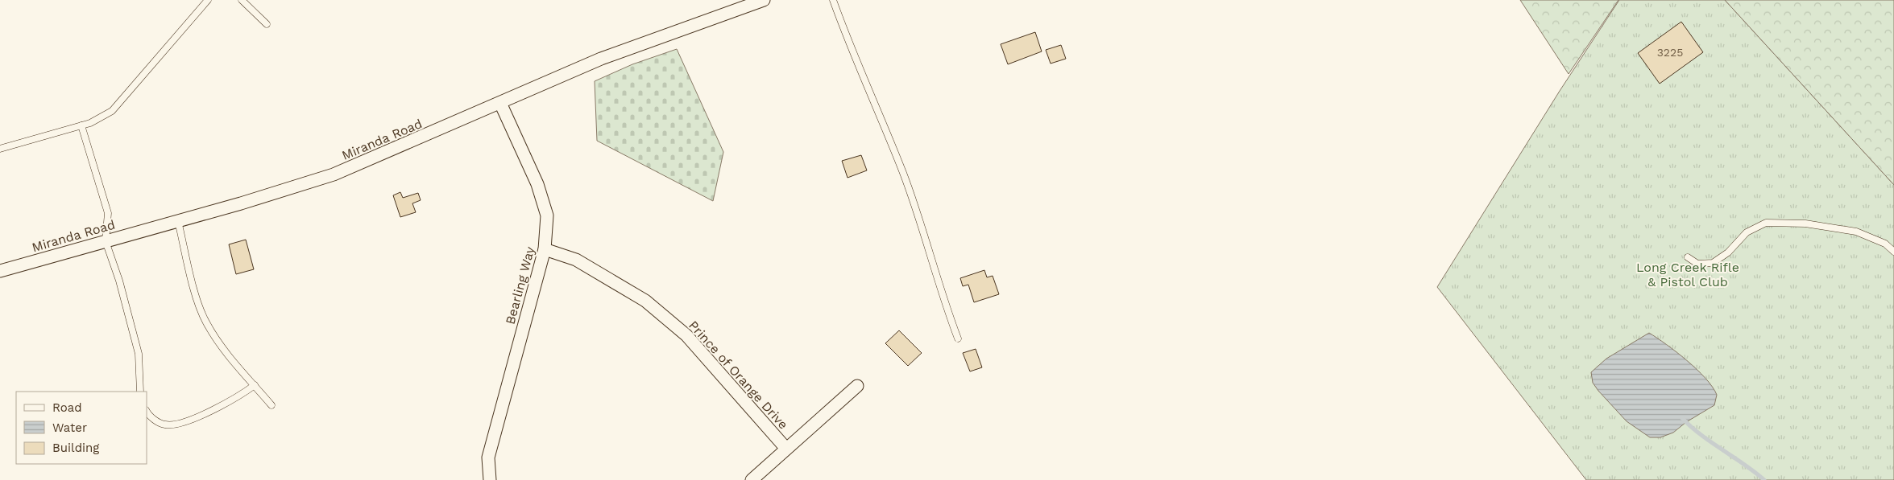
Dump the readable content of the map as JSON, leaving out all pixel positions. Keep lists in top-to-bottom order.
{
  "streets": {
    "street": ["Miranda Road", "Bearling Way", "Prince of Orange Drive"]
  },
  "crossings": [
    ["Miranda Road", "Bearling Way"],
    ["Bearling Way", "Prince of Orange Drive"]
  ],
  "parks": ["Long Creek Rifle & Pistol Club"],
  "house_numbers": ["3225"],
  "legend": ["Road", "Water", "Building"]
}
